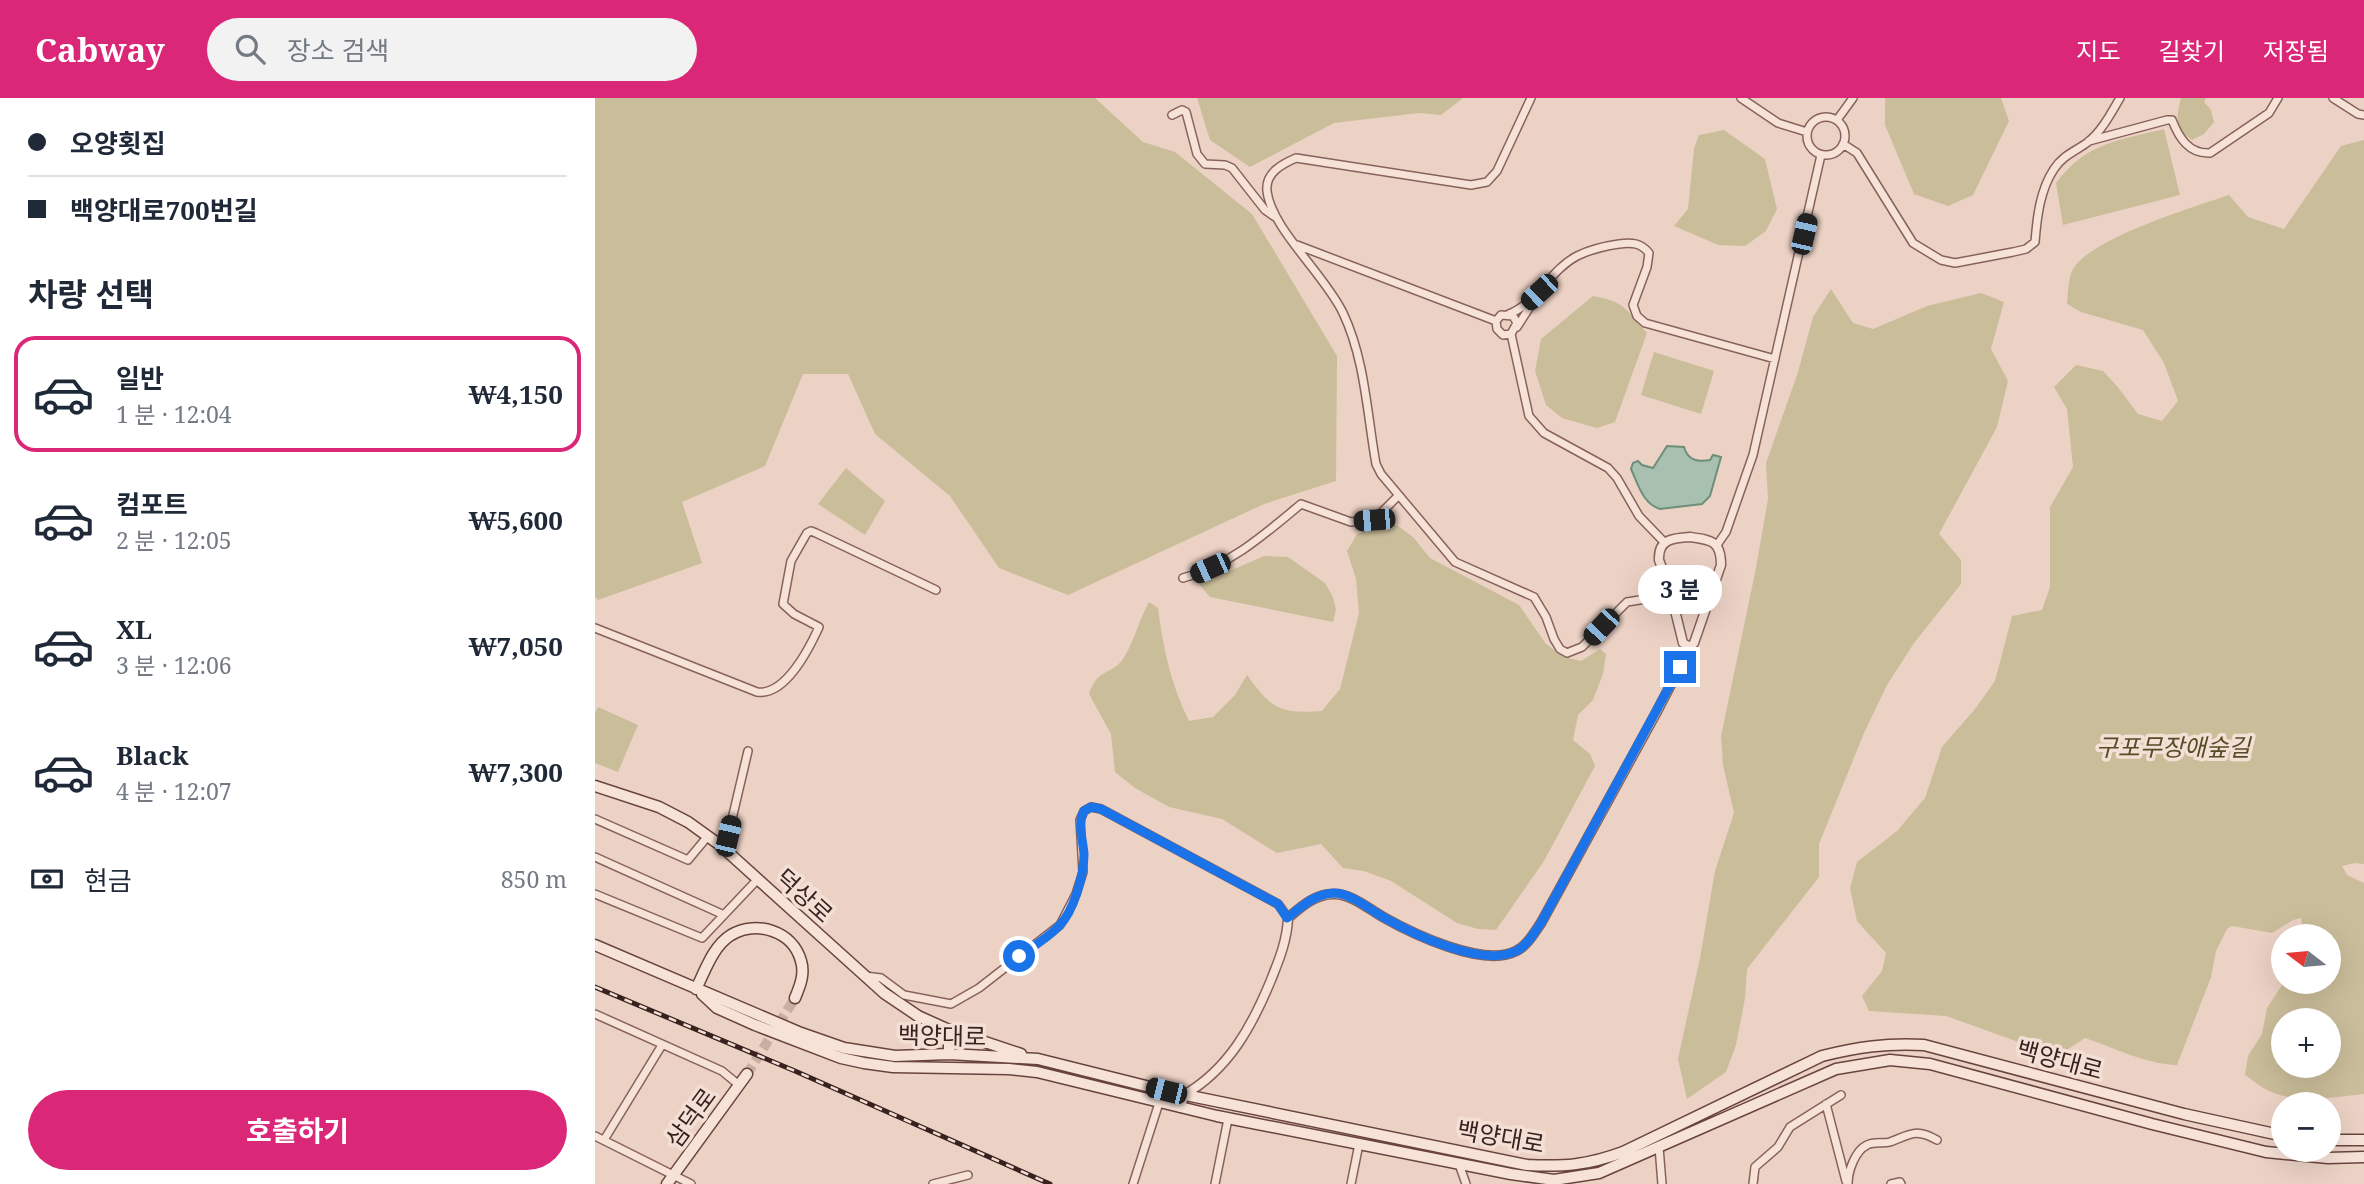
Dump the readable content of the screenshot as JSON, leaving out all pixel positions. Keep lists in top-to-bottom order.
{
  "streets": {
    "main road": ["덕상로", "백양대로", "삼덕로"]
  },
  "crossings": [
    ["덕상로", "백양대로"]
  ],
  "parks": ["구포무장애숲길"],
  "north": "left",
  "page": {
    "header": "Cabway",
    "search": "장소 검색",
    "nav": ["지도", "길찾기", "저장됨"],
    "banner": ["오양횟집", "백양대로700번길"],
    "heading": "차량 선택",
    "list": [
      {
        "name": "일반",
        "note": "1 분 · 12:04",
        "value": "₩4,150"
      },
      {
        "name": "컴포트",
        "note": "2 분 · 12:05",
        "value": "₩5,600"
      },
      {
        "name": "XL",
        "note": "3 분 · 12:06",
        "value": "₩7,050"
      },
      {
        "name": "Black",
        "note": "4 분 · 12:07",
        "value": "₩7,300"
      }
    ],
    "bubble": "3 분",
    "pay": ["현금", "850 m"],
    "map_buttons": ["+", "−"],
    "buttons": "호출하기"
  }
}
